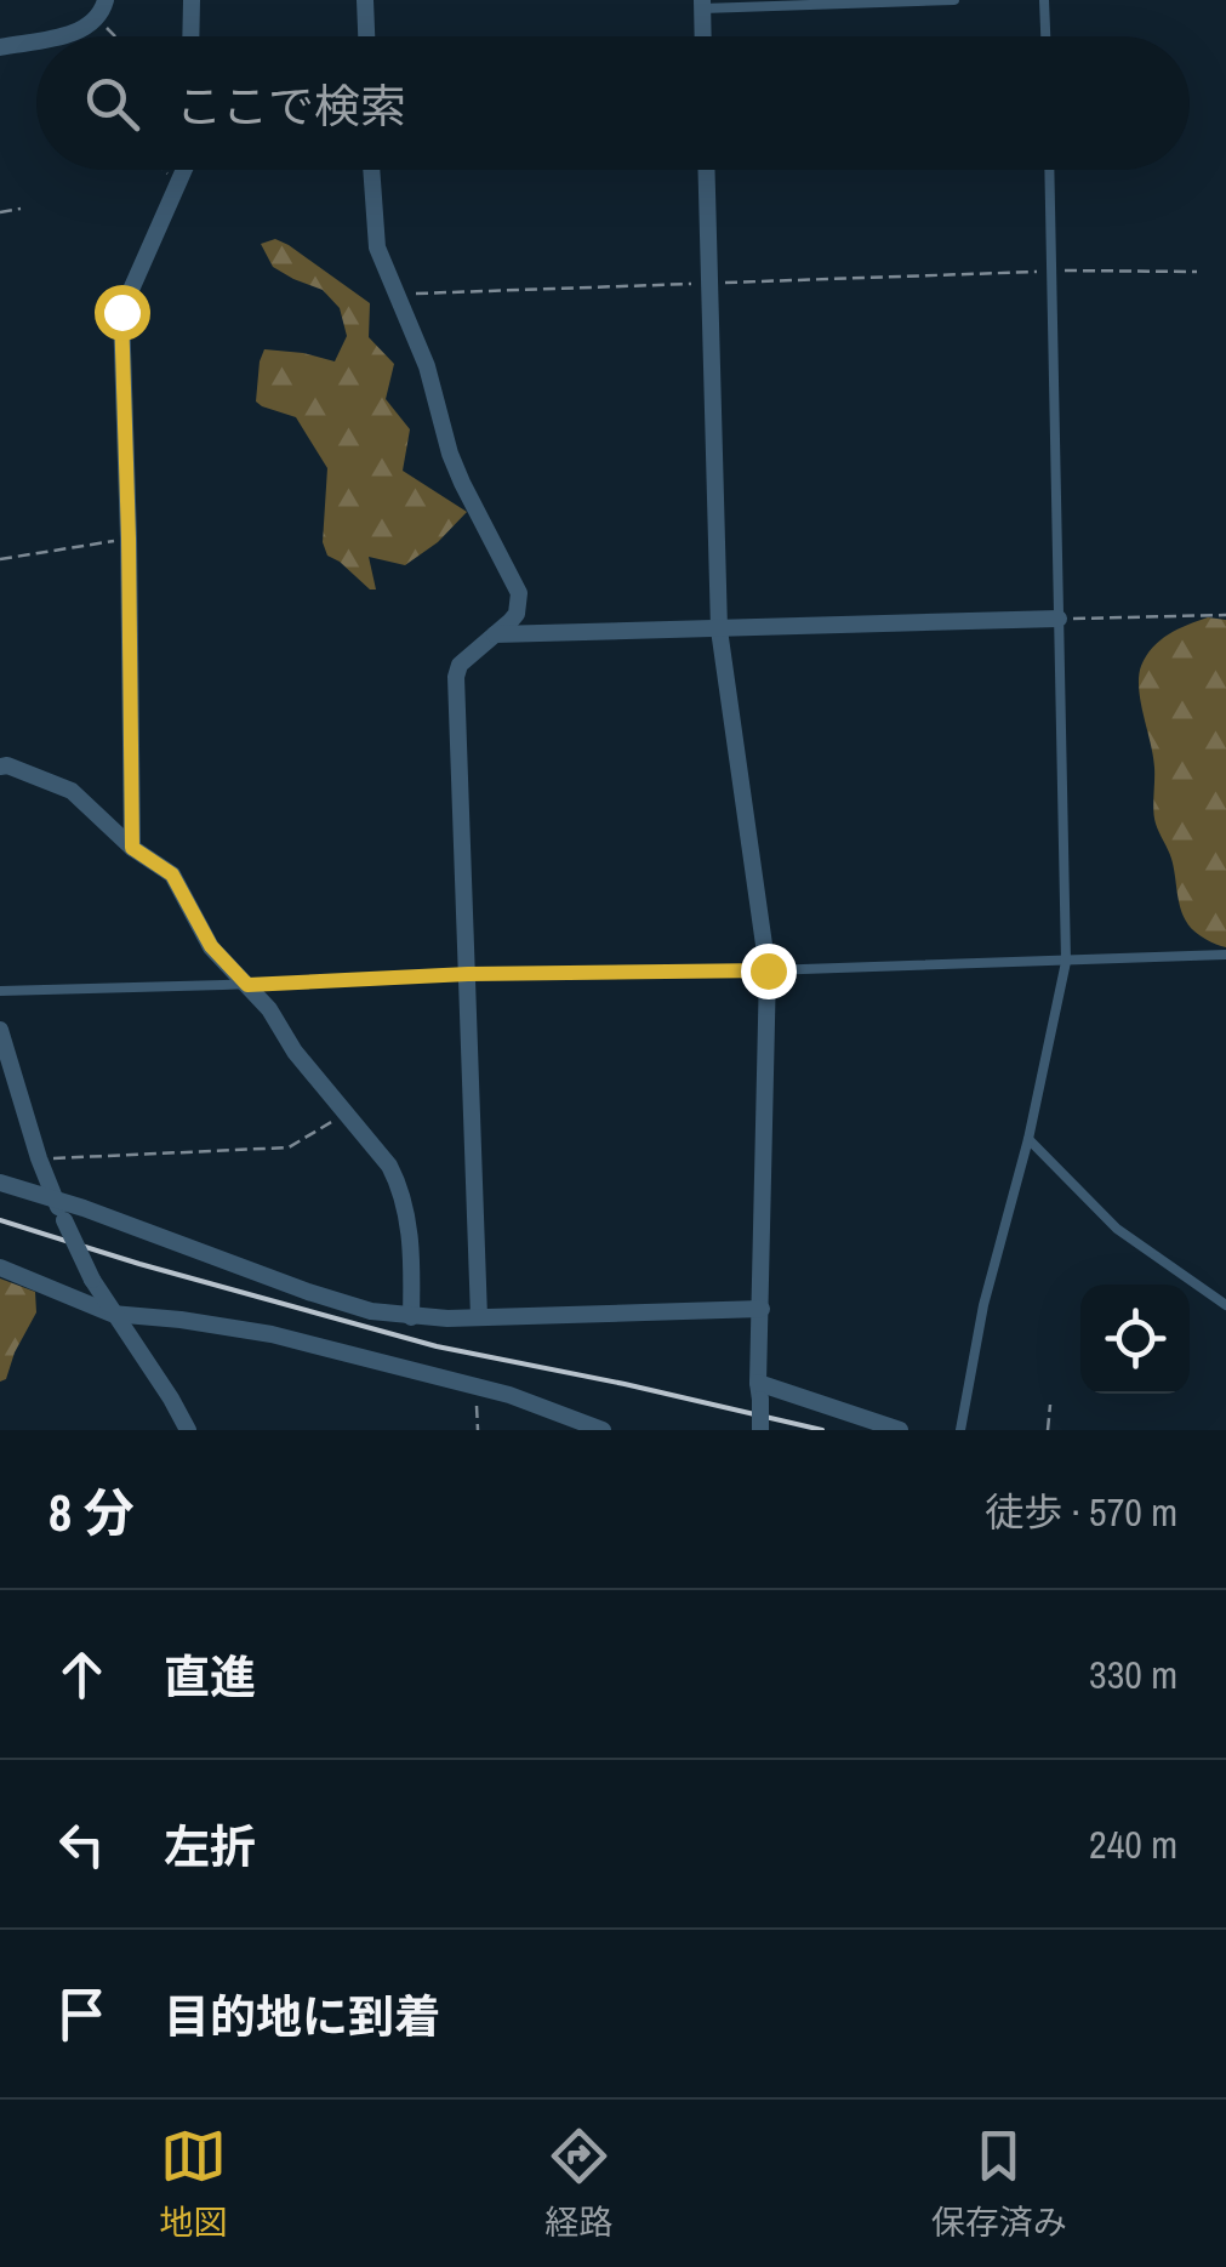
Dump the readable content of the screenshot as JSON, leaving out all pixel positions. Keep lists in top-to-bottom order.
{
  "page": {
    "search": "ここで検索",
    "heading": ["8 分", "徒歩 · 570 m"],
    "list": [
      ["直進", "330 m"],
      ["左折", "240 m"],
      "目的地に到着"
    ],
    "nav": ["地図", "経路", "保存済み"]
  }
}
